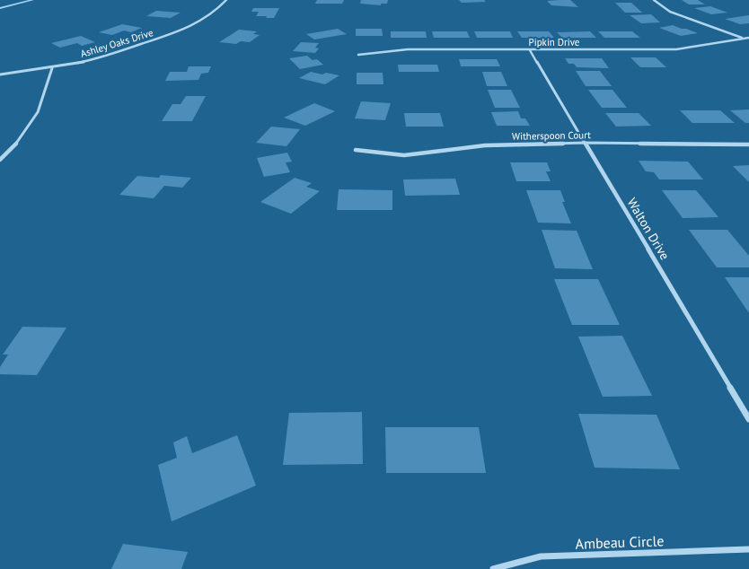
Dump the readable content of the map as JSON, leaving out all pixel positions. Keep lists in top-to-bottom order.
{
  "streets": {
    "street": [
      "Pipkin Drive",
      "Ashley Oaks Drive",
      "Witherspoon Court",
      "Walton Drive",
      "Ambeau Circle"
    ]
  },
  "crossings": [
    ["Pipkin Drive", "Walton Drive"],
    ["Witherspoon Court", "Walton Drive"]
  ]
}
